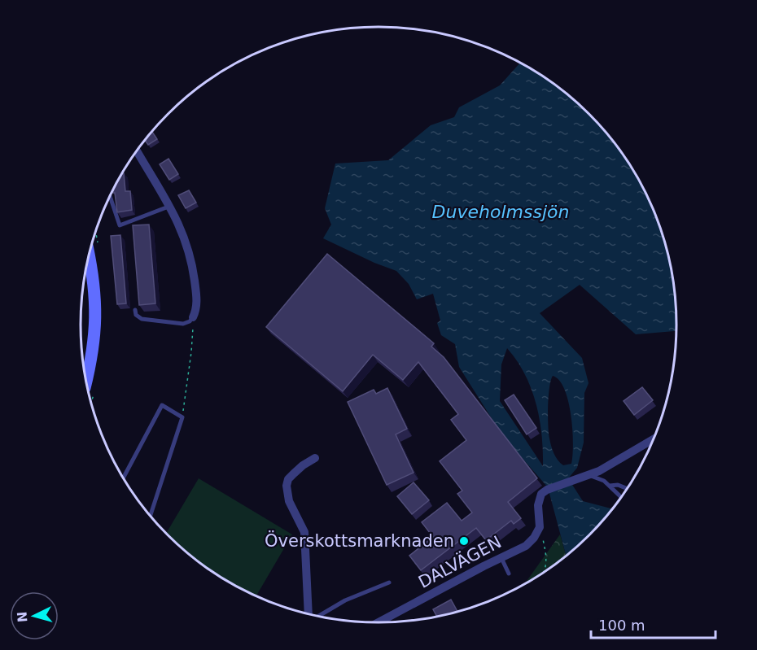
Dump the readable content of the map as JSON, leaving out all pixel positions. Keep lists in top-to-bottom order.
{
  "streets": {
    "street": ["DALVÄGEN"]
  },
  "water": ["Duveholmssjön"],
  "places": ["Överskottsmarknaden"],
  "scale_bar": "100 m",
  "north": "left"
}
